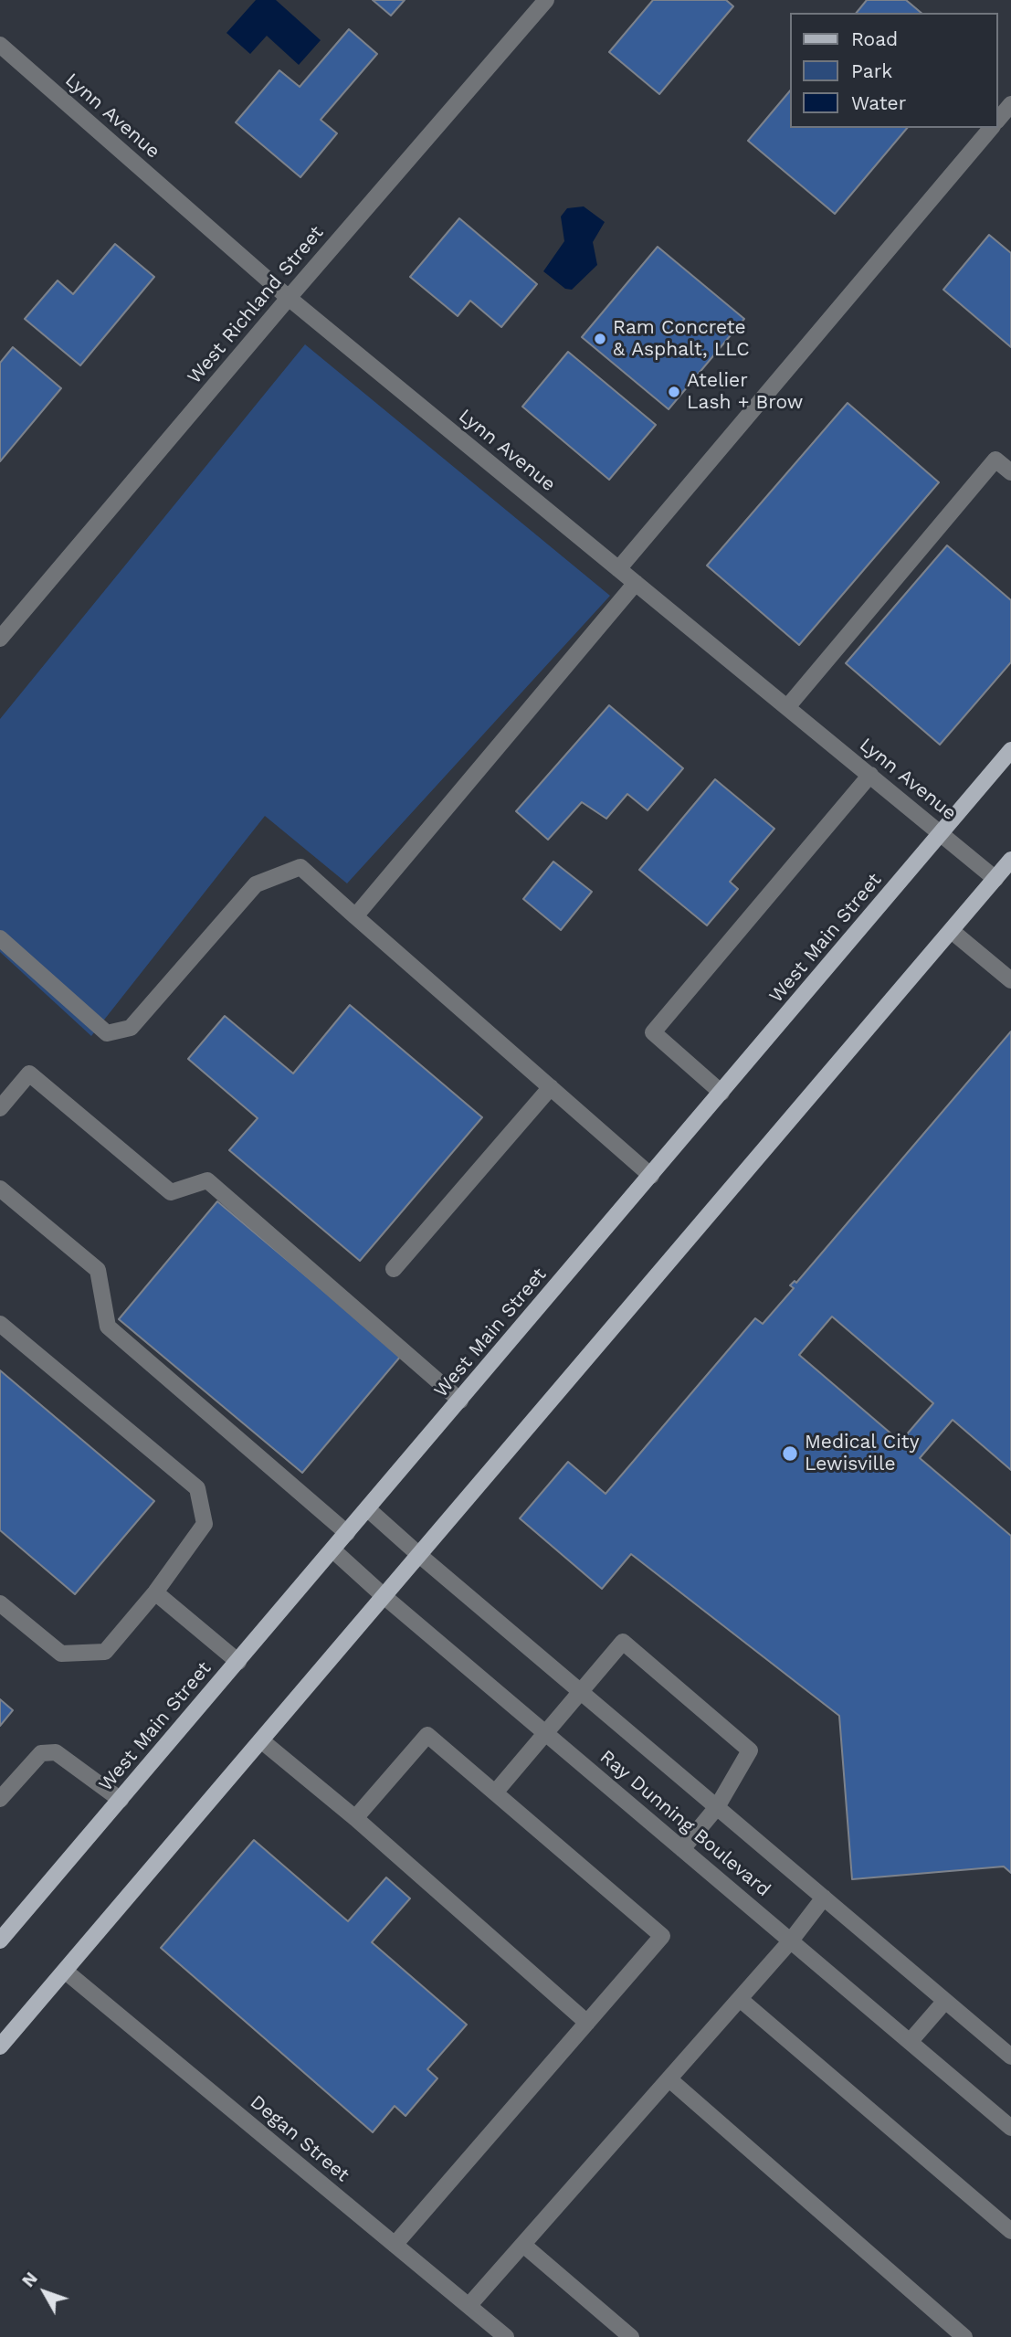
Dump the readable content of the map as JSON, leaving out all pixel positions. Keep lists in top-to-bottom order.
{
  "streets": {
    "main road": ["West Main Street"],
    "street": [
      "Lynn Avenue",
      "West Richland Street",
      "Ray Dunning Boulevard",
      "Degan Street"
    ]
  },
  "crossings": [
    ["Lynn Avenue", "West Richland Street"],
    ["Lynn Avenue", "West Main Street"],
    ["West Main Street", "Ray Dunning Boulevard"]
  ],
  "places": ["Ram Concrete & Asphalt, LLC", "Atelier Lash + Brow", "Medical City Lewisville"],
  "legend": ["Road", "Park", "Water"],
  "north": "top left"
}
